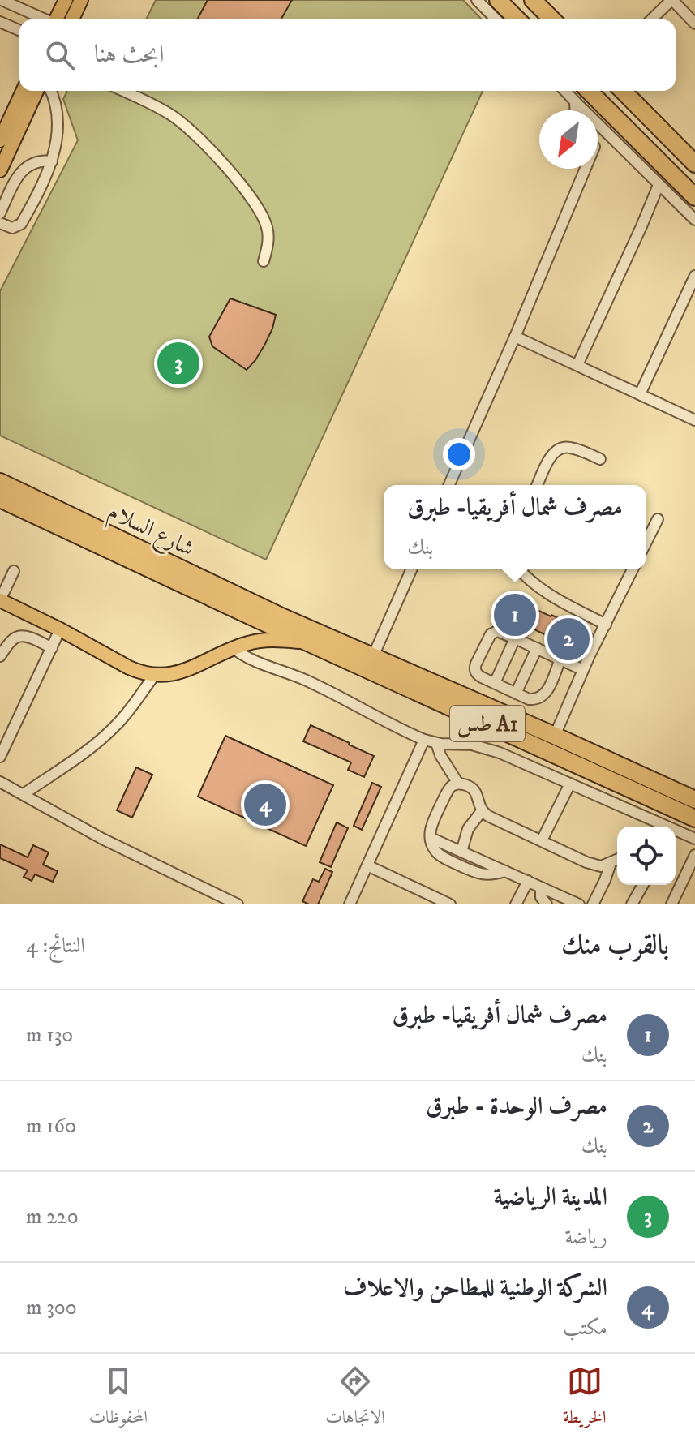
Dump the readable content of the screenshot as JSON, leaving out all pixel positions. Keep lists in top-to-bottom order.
{
  "streets": {
    "highway": ["شارع السلام", "طس A1"]
  },
  "crossings": [
    ["شارع السلام", "طس A1"]
  ],
  "north": "bottom left",
  "page": {
    "search": "ابحث هنا",
    "pins": [
      "3",
      "1",
      "2",
      "4"
    ],
    "popup": ["مصرف شمال أفريقيا- طبرق", "بنك"],
    "heading": ["بالقرب منك", "النتائج: 4"],
    "list": [
      {
        "mark": "1",
        "name": "مصرف شمال أفريقيا- طبرق",
        "note": "بنك",
        "value": "130 m"
      },
      {
        "mark": "2",
        "name": "مصرف الوحدة - طبرق",
        "note": "بنك",
        "value": "160 m"
      },
      {
        "mark": "3",
        "name": "المدينة الرياضية",
        "note": "رياضة",
        "value": "220 m"
      },
      {
        "mark": "4",
        "name": "الشركة الوطنية للمطاحن والاعلاف",
        "note": "مكتب",
        "value": "300 m"
      }
    ],
    "nav": ["الخريطة", "الاتجاهات", "المحفوظات"]
  }
}
